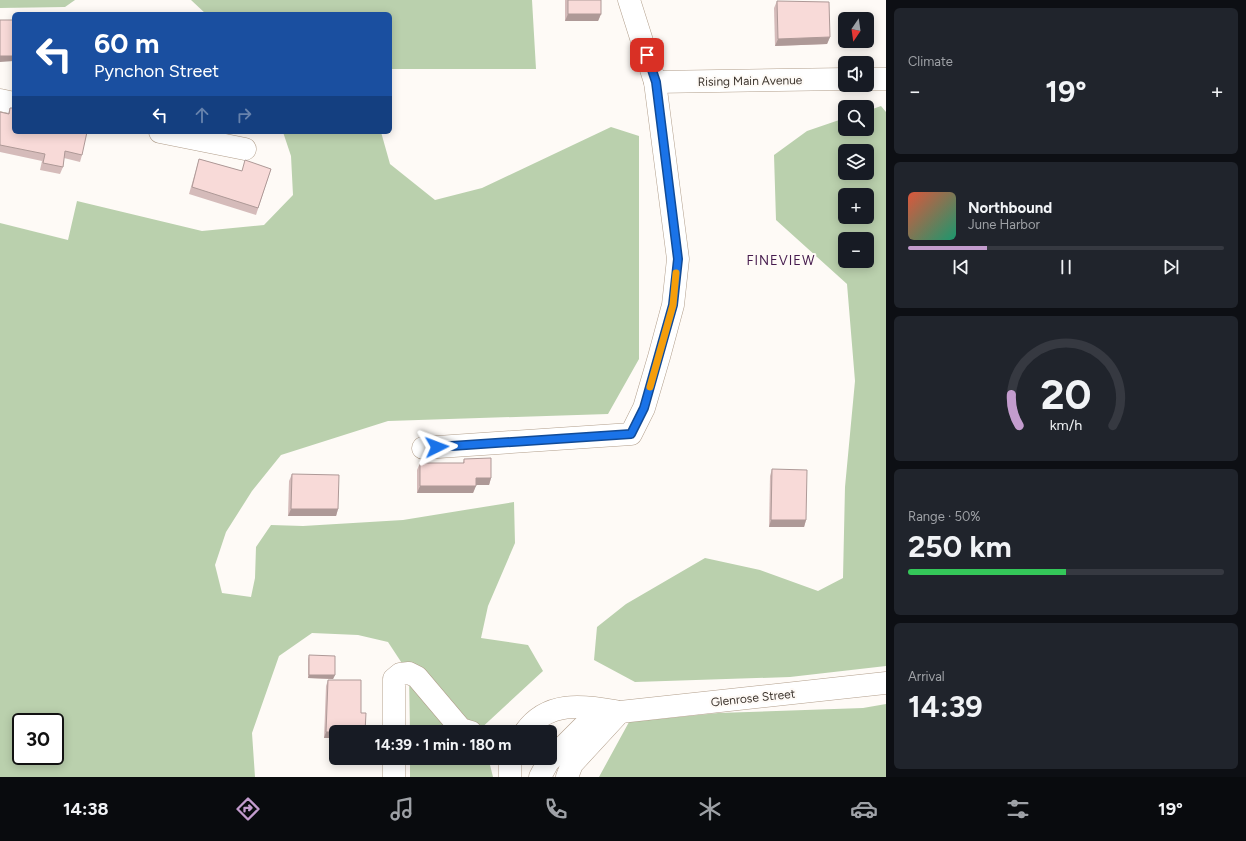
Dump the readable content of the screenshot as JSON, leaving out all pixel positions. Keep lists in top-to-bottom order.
{
  "streets": {
    "street": ["Rising Main Avenue", "Glenrose Street"]
  },
  "districts": ["FINEVIEW"],
  "north": "bottom",
  "page": {
    "tile": [
      "Climate",
      ["Range · 50%", "250 km"],
      ["Arrival", "14:39"]
    ],
    "map_buttons": ["+", "−"],
    "turn": ["60 m", "Pynchon Street"],
    "heat": ["−", "19°", "+"],
    "song": ["Northbound", "June Harbor"],
    "limit": "30",
    "trip": "14:39 · 1 min · 180 m",
    "tabs": ["14:38", "19°"],
    "gauge": ["20", "km/h"]
  }
}
